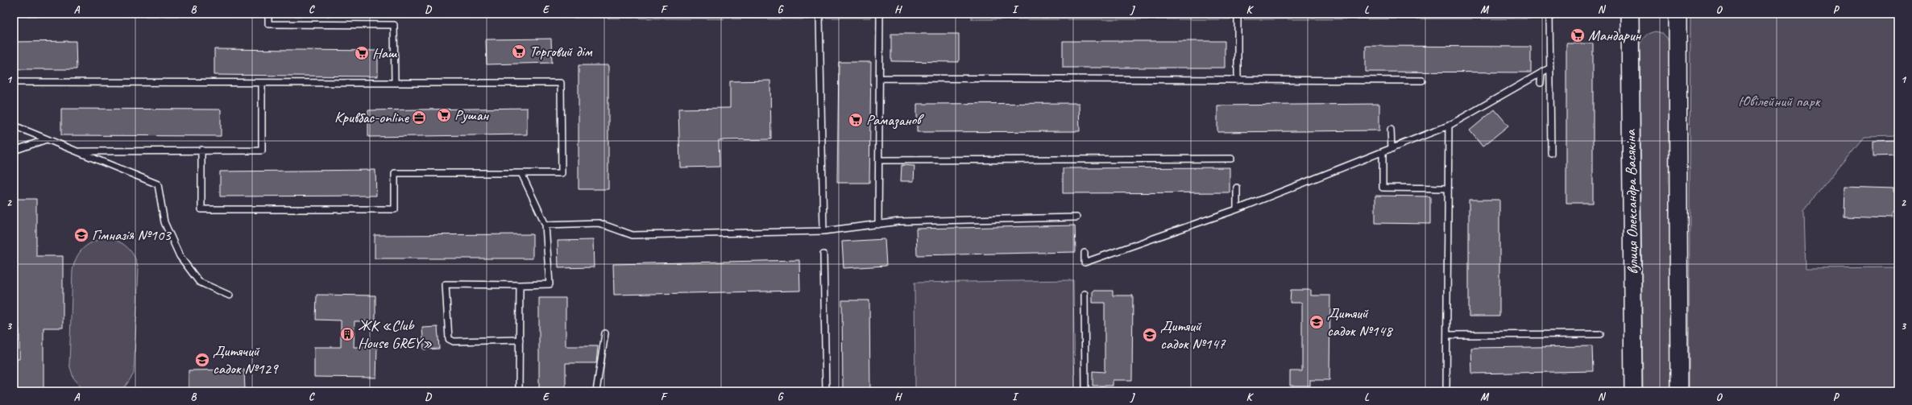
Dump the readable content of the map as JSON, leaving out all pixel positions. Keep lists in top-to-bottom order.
{
  "streets": {
    "street": ["вулиця Олександра Васякіна"]
  },
  "parks": ["Ювілейний парк"],
  "places": {
    "supermarket": [
      "Мандарин",
      "Торговий дім",
      "Наш",
      "Рушан",
      "Рамазанов"
    ],
    "office": ["Кривбас-online"],
    "school or university": [
      "Гімназія №103",
      "Дитяий садок №148",
      "Дитяий садок №147",
      "Дитячий садок №129"
    ],
    "building": ["ЖК «Club House GREY»"]
  },
  "grid": {
    "columns": [
      "A",
      "B",
      "C",
      "D",
      "E",
      "F",
      "G",
      "H",
      "I",
      "J",
      "K",
      "L",
      "M",
      "N",
      "O",
      "P"
    ],
    "rows": ["1", "2", "3"]
  }
}
